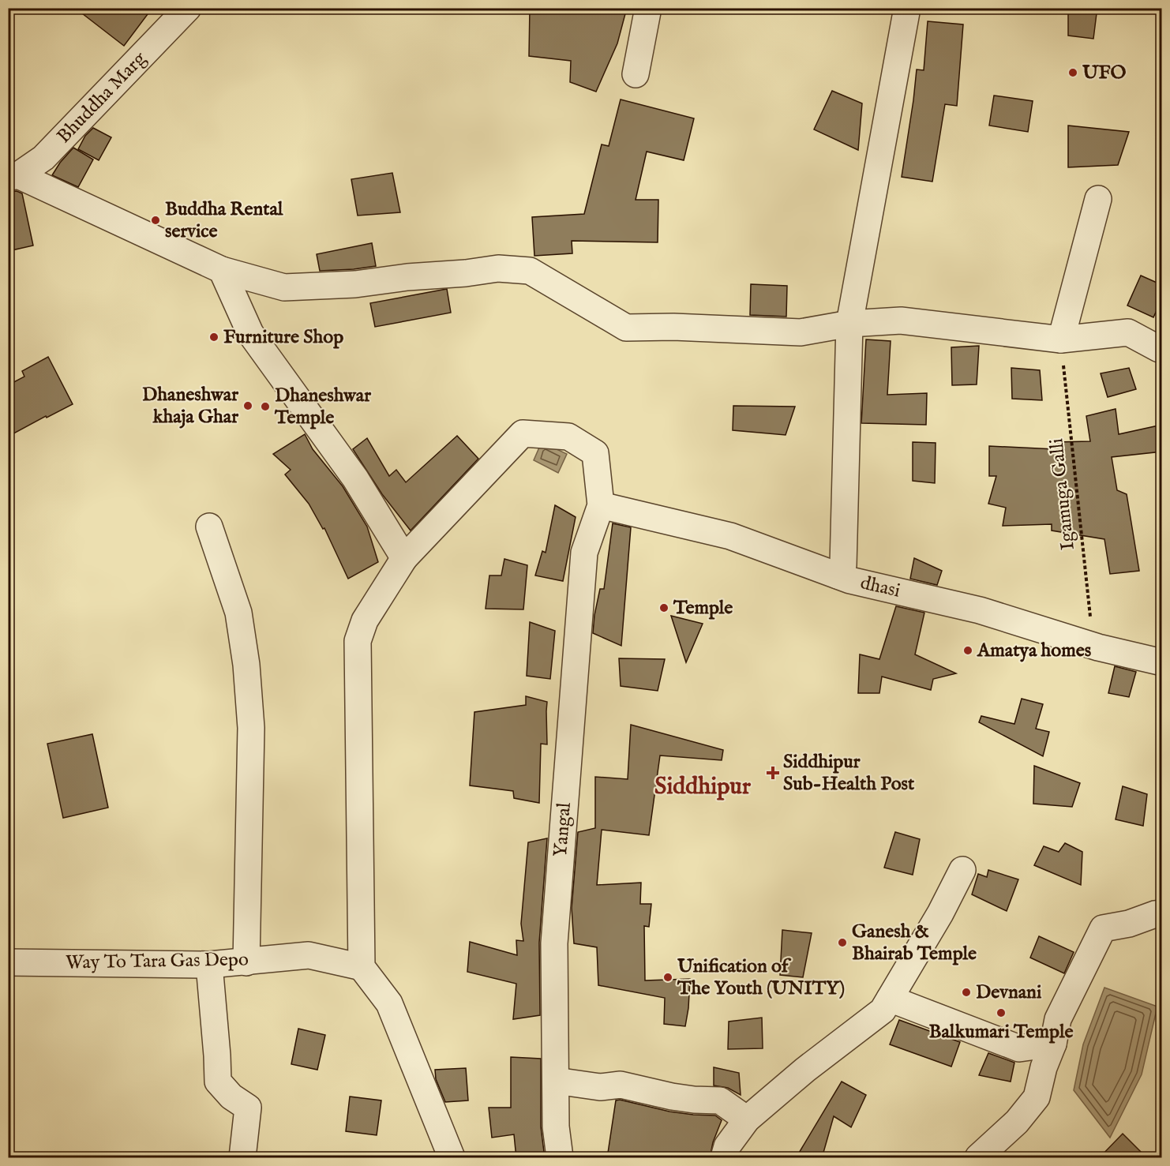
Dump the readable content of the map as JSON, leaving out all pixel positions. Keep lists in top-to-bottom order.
{
  "streets": {
    "street": [
      "Bhuddha Marg",
      "dhasi",
      "Yangal",
      "Way To Tara Gas Depo"
    ],
    "path": ["Igamuga Galli"]
  },
  "crossings": [
    ["Igamuga Galli", "dhasi"],
    ["dhasi", "Yangal"]
  ],
  "districts": ["Siddhipur"],
  "places": {
    "other": [
      "UFO",
      "Buddha Rental service",
      "Furniture Shop",
      "Dhaneshwar khaja Ghar",
      "Dhaneshwar Temple",
      "Temple",
      "Amatya homes",
      "Ganesh & Bhairab Temple",
      "Unification of The Youth (UNITY)",
      "Devnani",
      "Balkumari Temple"
    ],
    "health": ["Siddhipur Sub-Health Post"]
  }
}
